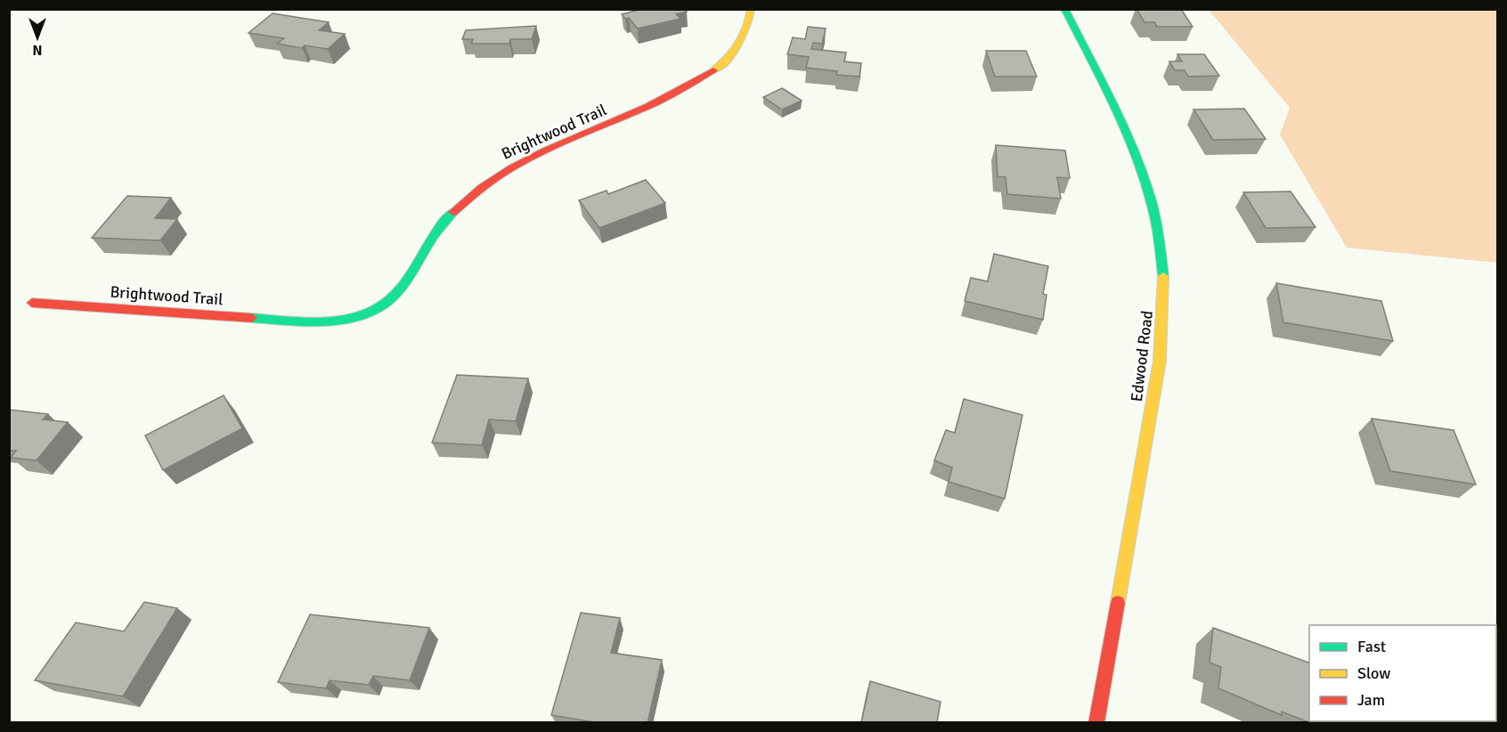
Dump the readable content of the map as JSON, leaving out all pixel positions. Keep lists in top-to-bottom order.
{
  "streets": {
    "street": ["Brightwood Trail", "Edwood Road"]
  },
  "legend": ["Fast", "Slow", "Jam"],
  "north": "bottom"
}
